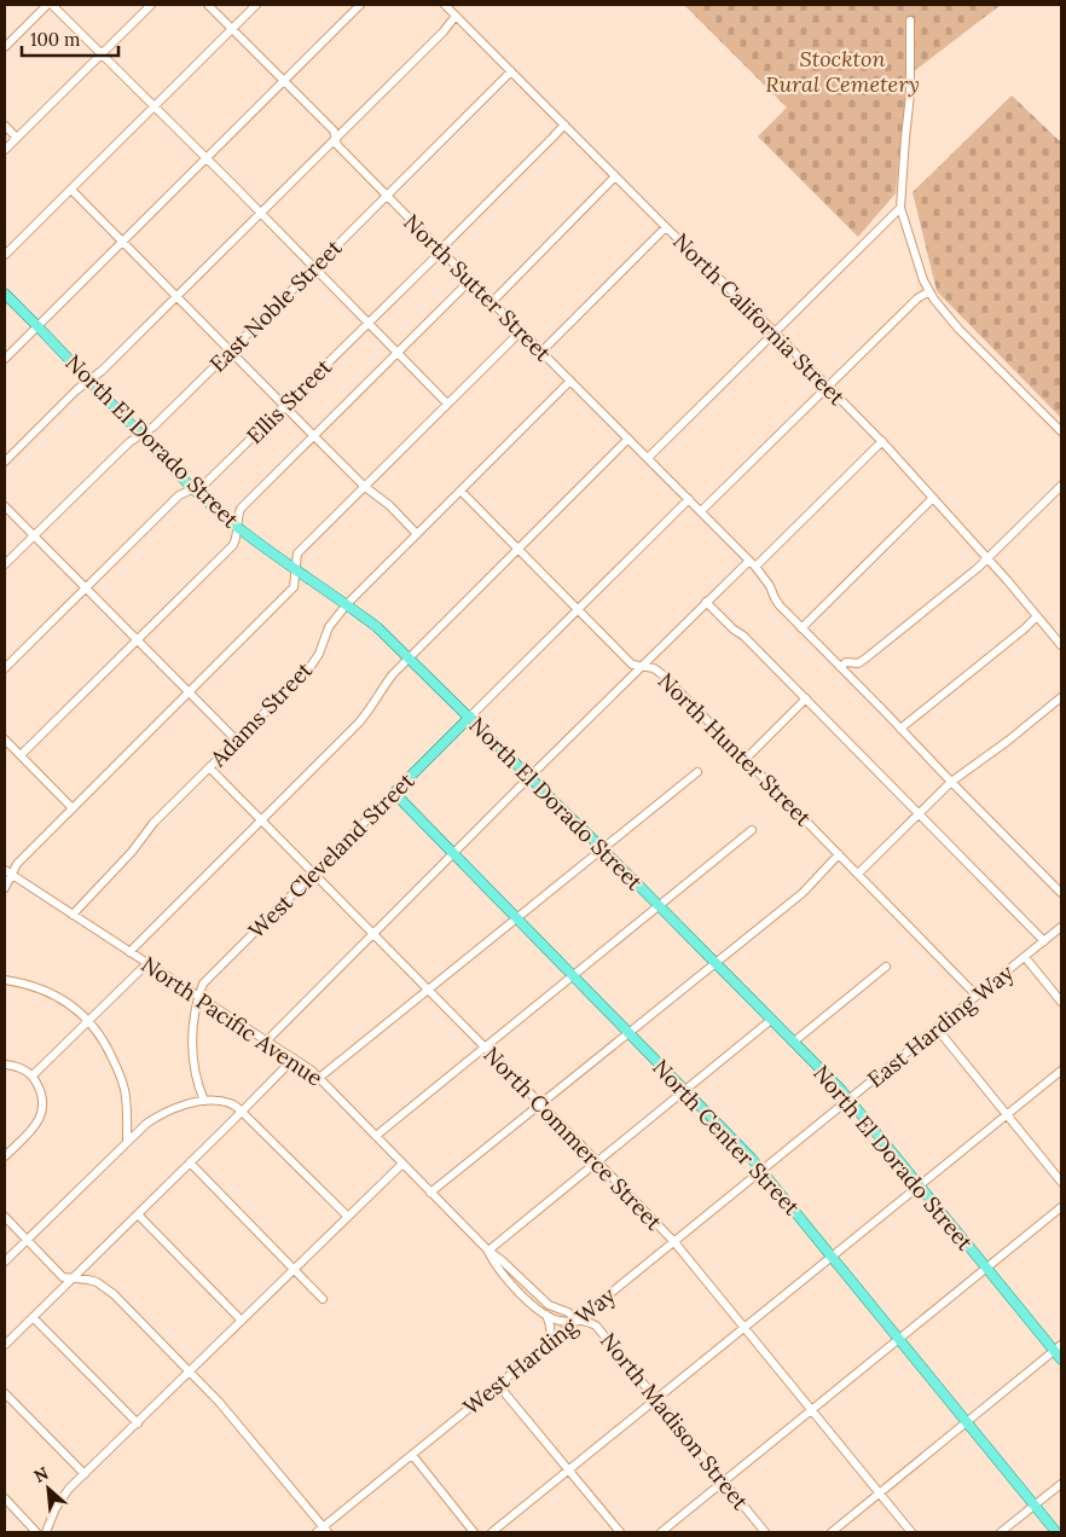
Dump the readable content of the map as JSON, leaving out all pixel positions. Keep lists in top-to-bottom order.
{
  "streets": {
    "main road": ["North El Dorado Street", "West Cleveland Street", "North Center Street"],
    "street": [
      "North Sutter Street",
      "East Noble Street",
      "North California Street",
      "Ellis Street",
      "Adams Street",
      "North Hunter Street",
      "North Pacific Avenue",
      "East Harding Way",
      "North Commerce Street",
      "West Harding Way",
      "North Madison Street"
    ]
  },
  "crossings": [
    ["North Sutter Street", "East Noble Street"],
    ["North Sutter Street", "Ellis Street"],
    ["North Sutter Street", "Adams Street"],
    ["East Noble Street", "North California Street"],
    ["East Noble Street", "North El Dorado Street"],
    ["North California Street", "Ellis Street"],
    ["Ellis Street", "North El Dorado Street"],
    ["North El Dorado Street", "Adams Street"],
    ["North El Dorado Street", "West Cleveland Street"],
    ["North El Dorado Street", "East Harding Way"],
    ["Adams Street", "North Hunter Street"],
    ["Adams Street", "North Pacific Avenue"],
    ["Adams Street", "North Commerce Street"],
    ["North Hunter Street", "East Harding Way"],
    ["West Cleveland Street", "North Pacific Avenue"],
    ["West Cleveland Street", "North Center Street"],
    ["West Cleveland Street", "North Commerce Street"],
    ["North Pacific Avenue", "West Harding Way"],
    ["North Pacific Avenue", "North Madison Street"],
    ["East Harding Way", "North Center Street"],
    ["East Harding Way", "West Harding Way"],
    ["North Center Street", "West Harding Way"],
    ["North Commerce Street", "West Harding Way"],
    ["West Harding Way", "North Madison Street"]
  ],
  "parks": ["Stockton Rural Cemetery"],
  "scale_bar": "100 m",
  "north": "top left"
}
